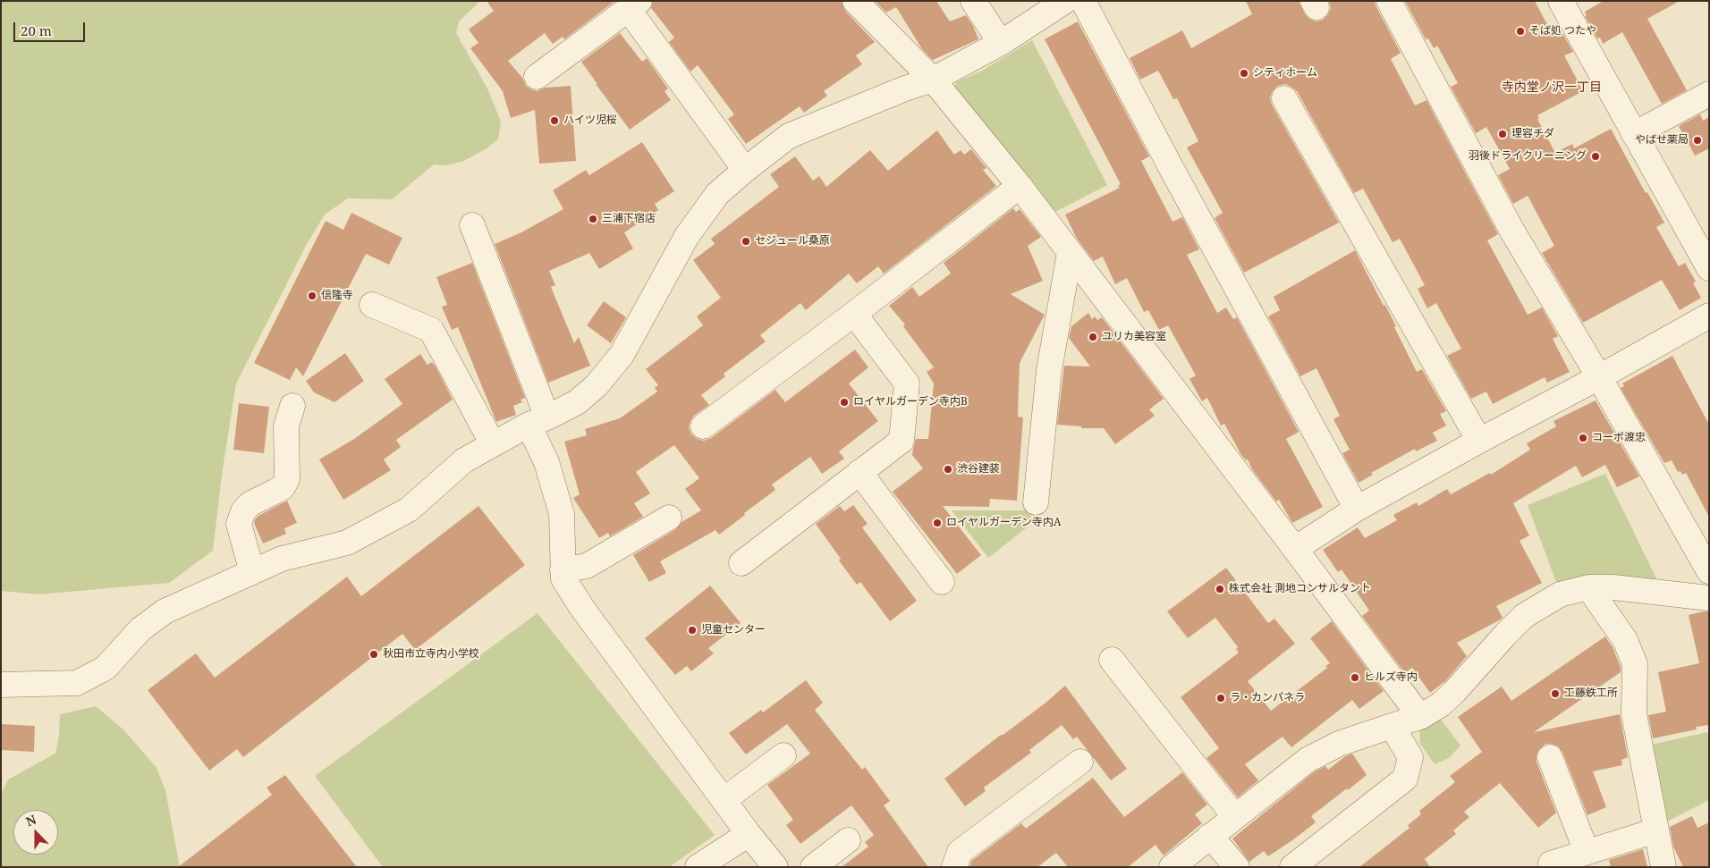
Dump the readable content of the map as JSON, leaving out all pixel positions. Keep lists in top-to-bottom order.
{
  "districts": ["寺内堂ノ沢一丁目"],
  "places": [
    "そば処 つたや",
    "シティホーム",
    "ハイツ児桜",
    "理容チダ",
    "やばせ薬局",
    "羽後ドライクリーニング",
    "三浦下宿店",
    "セジュール桑原",
    "信隆寺",
    "ユリカ美容室",
    "ロイヤルガーデン寺内B",
    "コーポ渡忠",
    "渋谷建装",
    "ロイヤルガーデン寺内A",
    "株式会社 測地コンサルタント",
    "児童センター",
    "秋田市立寺内小学校",
    "ヒルズ寺内",
    "工藤鉄工所",
    "ラ・カンパネラ"
  ],
  "scale_bar": "20 m",
  "north": "top"
}
